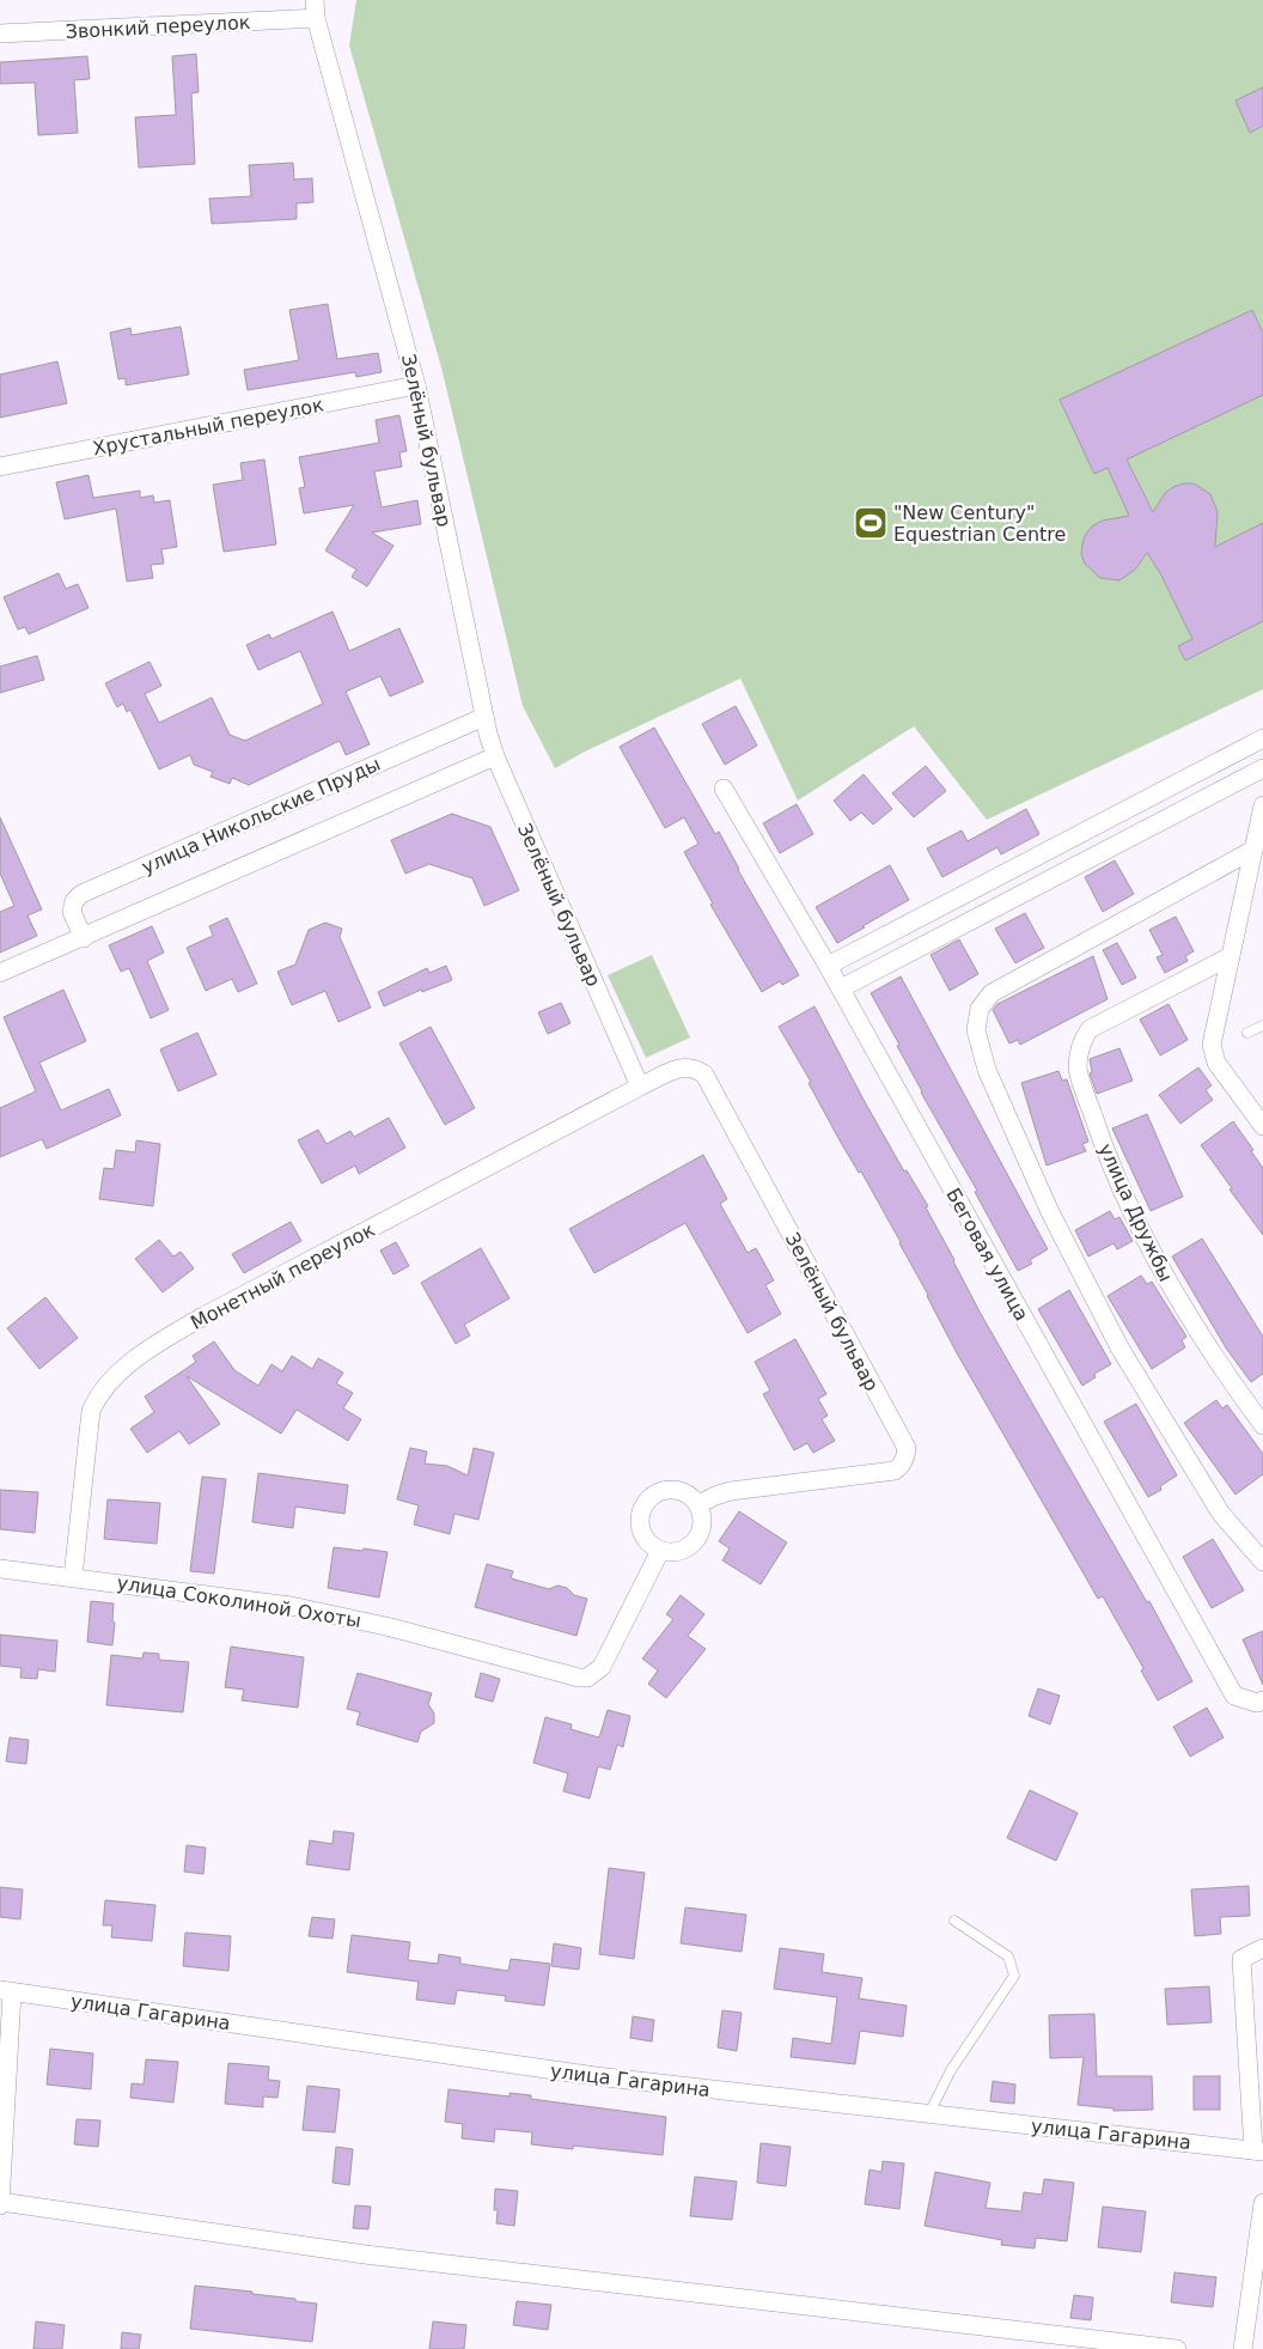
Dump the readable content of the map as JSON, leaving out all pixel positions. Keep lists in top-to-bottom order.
{
  "streets": {
    "street": [
      "Звонкий переулок",
      "Хрустальный переулок",
      "Зелёный бульвар",
      "улица Никольские Пруды",
      "улица Дружбы",
      "Беговая улица",
      "Монетный переулок",
      "улица Соколиной Охоты",
      "улица Гагарина"
    ]
  },
  "crossings": [
    ["Звонкий переулок", "Зелёный бульвар"],
    ["Хрустальный переулок", "Зелёный бульвар"],
    ["Зелёный бульвар", "улица Никольские Пруды"],
    ["Зелёный бульвар", "Монетный переулок"],
    ["Зелёный бульвар", "улица Соколиной Охоты"],
    ["Монетный переулок", "улица Соколиной Охоты"]
  ],
  "places": {
    "sports": ["\"New Century\" Equestrian Centre"]
  }
}
